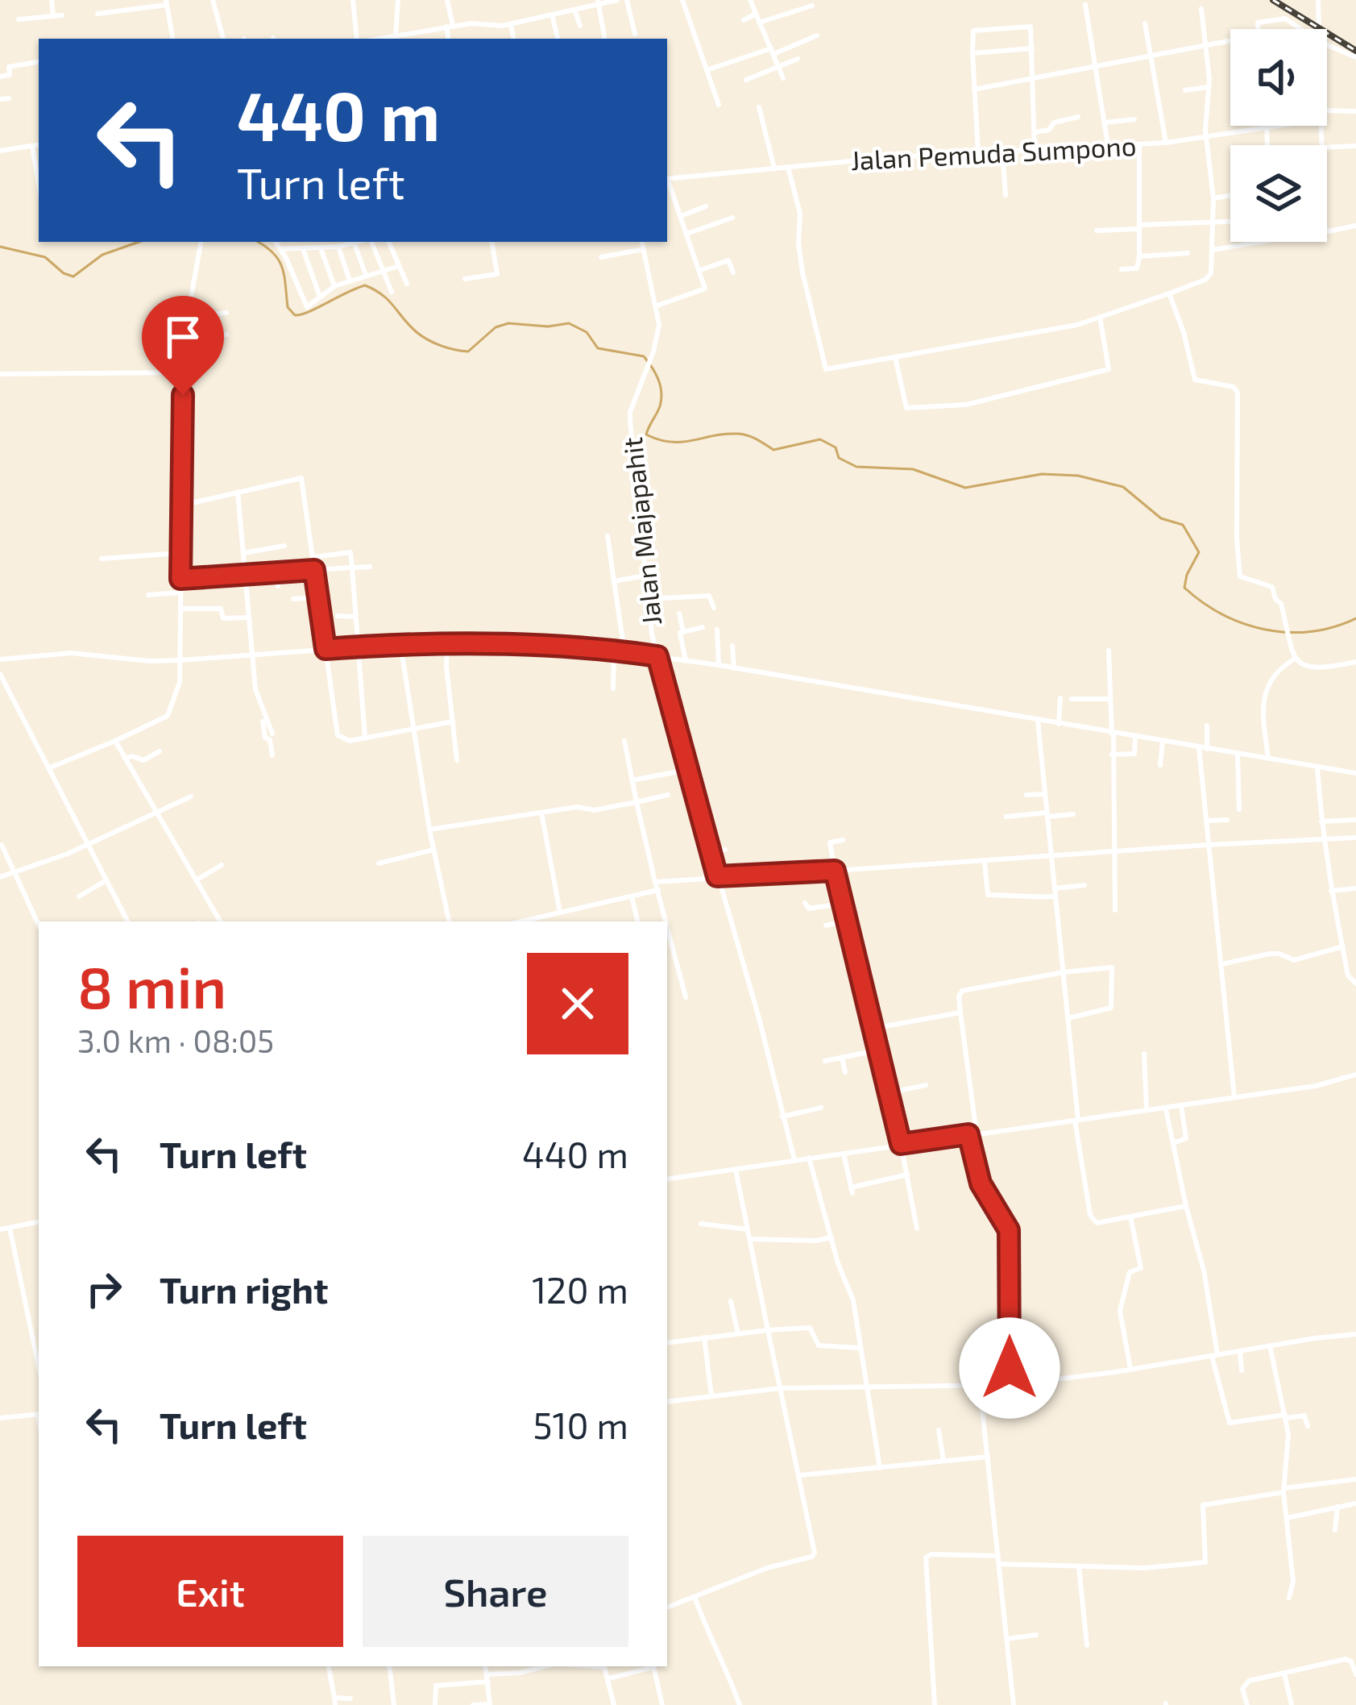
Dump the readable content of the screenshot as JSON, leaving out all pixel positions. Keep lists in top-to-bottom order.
{
  "streets": {
    "street": ["Jalan Pemuda Sumpono", "Jalan Majapahit"]
  },
  "page": {
    "turn": ["440 m", "Turn left"],
    "heading": ["8 min", "3.0 km · 08:05"],
    "list": [
      {
        "name": "Turn left",
        "value": "440 m"
      },
      {
        "name": "Turn right",
        "value": "120 m"
      },
      {
        "name": "Turn left",
        "value": "510 m"
      }
    ],
    "buttons": ["Exit", "Share"]
  }
}
